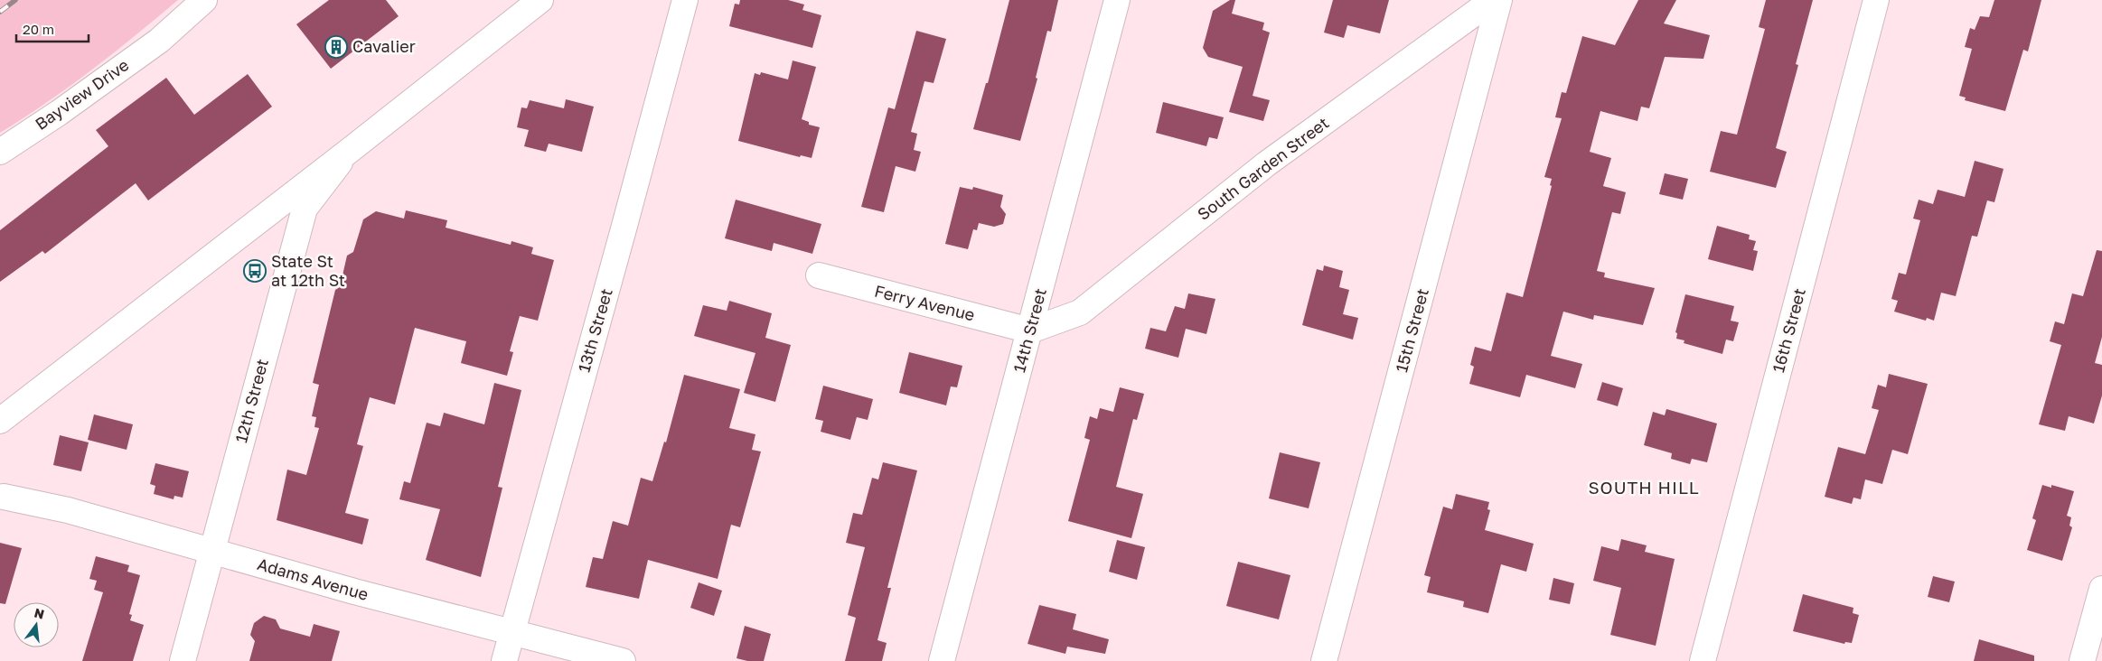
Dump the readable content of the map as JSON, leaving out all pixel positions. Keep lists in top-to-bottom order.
{
  "streets": {
    "street": [
      "Bayview Drive",
      "South Garden Street",
      "Ferry Avenue",
      "13th Street",
      "14th Street",
      "15th Street",
      "16th Street",
      "12th Street",
      "Adams Avenue"
    ]
  },
  "crossings": [
    ["South Garden Street", "Ferry Avenue"],
    ["South Garden Street", "14th Street"],
    ["Ferry Avenue", "14th Street"],
    ["13th Street", "Adams Avenue"],
    ["12th Street", "Adams Avenue"]
  ],
  "districts": ["SOUTH HILL"],
  "places": {
    "building": ["Cavalier"],
    "bus stop": ["State St at 12th St"]
  },
  "scale_bar": "20 m",
  "north": "top"
}
